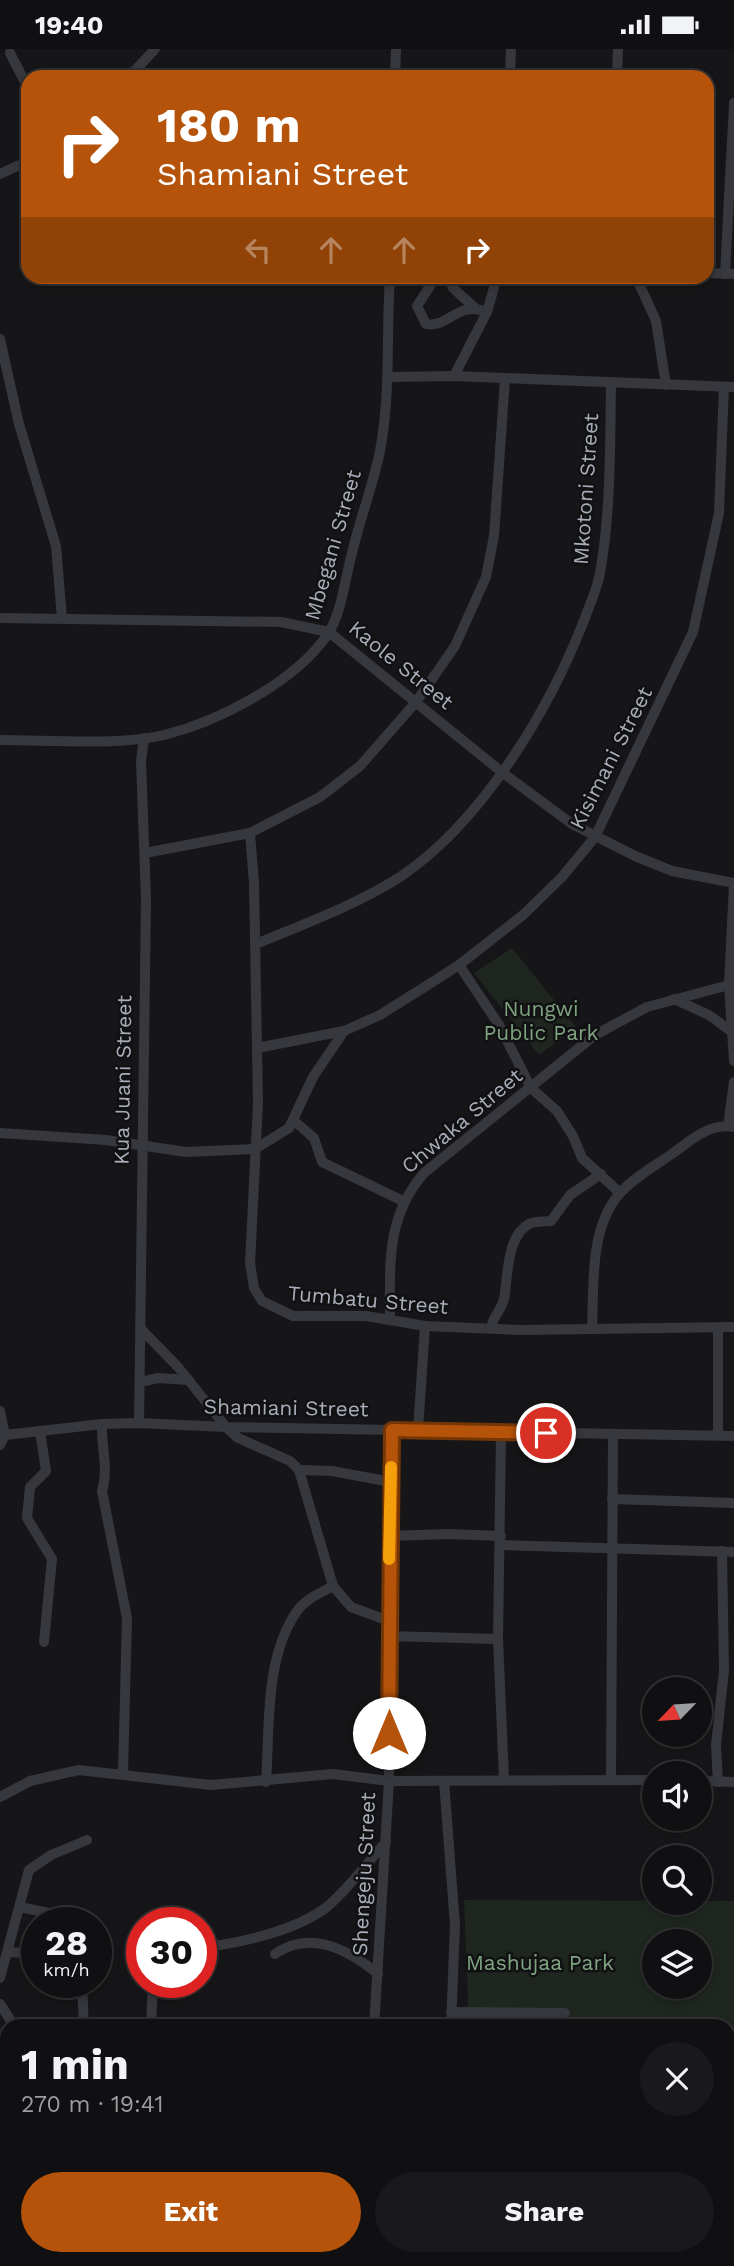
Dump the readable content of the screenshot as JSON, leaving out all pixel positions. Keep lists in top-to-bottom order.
{
  "streets": {
    "street": [
      "Mkotoni Street",
      "Mbegani Street",
      "Kaole Street",
      "Kisimani Street",
      "Kua Juani Street",
      "Chwaka Street",
      "Tumbatu Street",
      "Shamiani Street",
      "Shengeju Street"
    ]
  },
  "crossings": [
    ["Mkotoni Street", "Kaole Street"],
    ["Mkotoni Street", "Tumbatu Street"],
    ["Mbegani Street", "Kaole Street"],
    ["Mbegani Street", "Kua Juani Street"],
    ["Kaole Street", "Kisimani Street"],
    ["Kisimani Street", "Tumbatu Street"],
    ["Kua Juani Street", "Shamiani Street"],
    ["Chwaka Street", "Tumbatu Street"],
    ["Shamiani Street", "Shengeju Street"]
  ],
  "parks": ["Nungwi Public Park", "Mashujaa Park"],
  "north": "bottom left",
  "page": {
    "status": "19:40",
    "turn": ["180 m", "Shamiani Street"],
    "speed": "28 km/h",
    "limit": "30",
    "heading": ["1 min", "270 m · 19:41"],
    "buttons": ["Exit", "Share"]
  }
}
